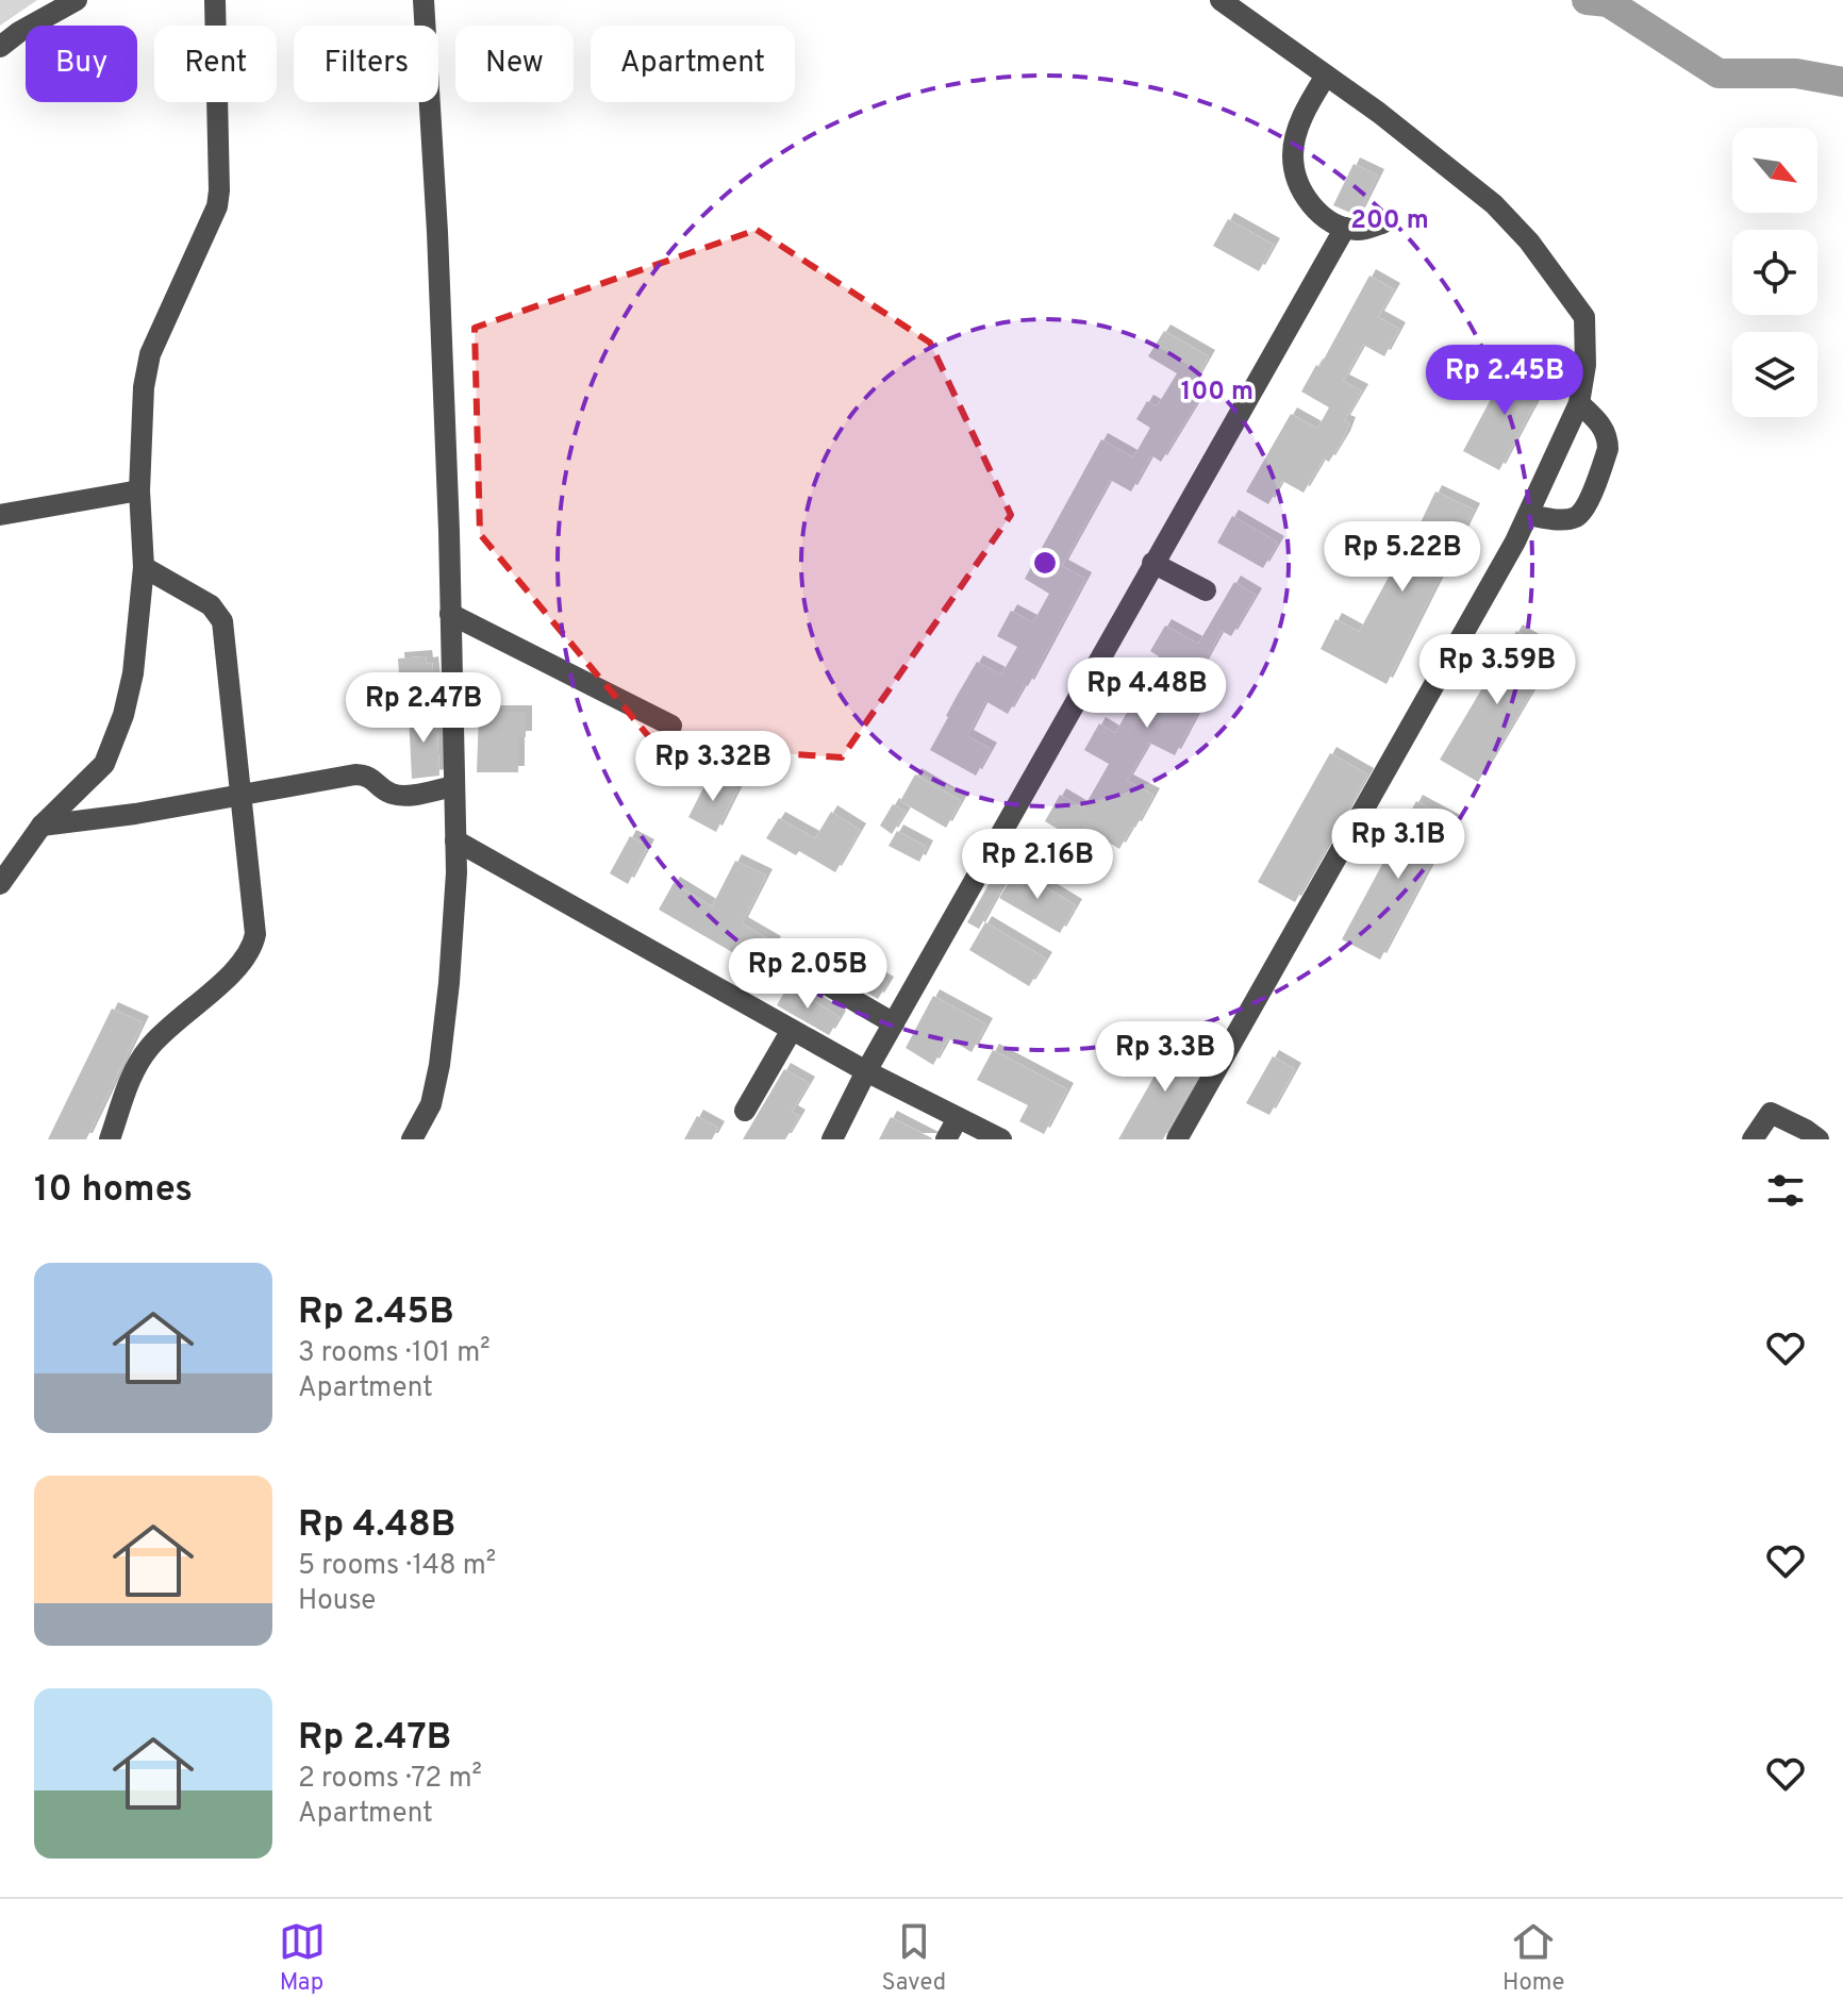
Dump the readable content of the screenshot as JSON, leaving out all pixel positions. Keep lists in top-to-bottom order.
{
  "north": "bottom right",
  "page": {
    "chip": [
      "Buy",
      "Rent",
      "Filters",
      "New",
      "Apartment"
    ],
    "price": [
      "Rp 2.45B",
      "Rp 5.22B",
      "Rp 3.59B",
      "Rp 4.48B",
      "Rp 2.47B",
      "Rp 3.32B",
      "Rp 3.1B",
      "Rp 2.16B",
      "Rp 2.05B",
      "Rp 3.3B"
    ],
    "heading": "10 homes",
    "list": [
      {
        "name": "Rp 2.45B",
        "note": "3 rooms · 101 m² · Apartment"
      },
      {
        "name": "Rp 4.48B",
        "note": "5 rooms · 148 m² · House"
      },
      {
        "name": "Rp 2.47B",
        "note": "2 rooms · 72 m² · Apartment"
      }
    ],
    "tabs": ["Map", "Saved", "Home"]
  },
  "rings": ["200 m", "100 m"]
}
